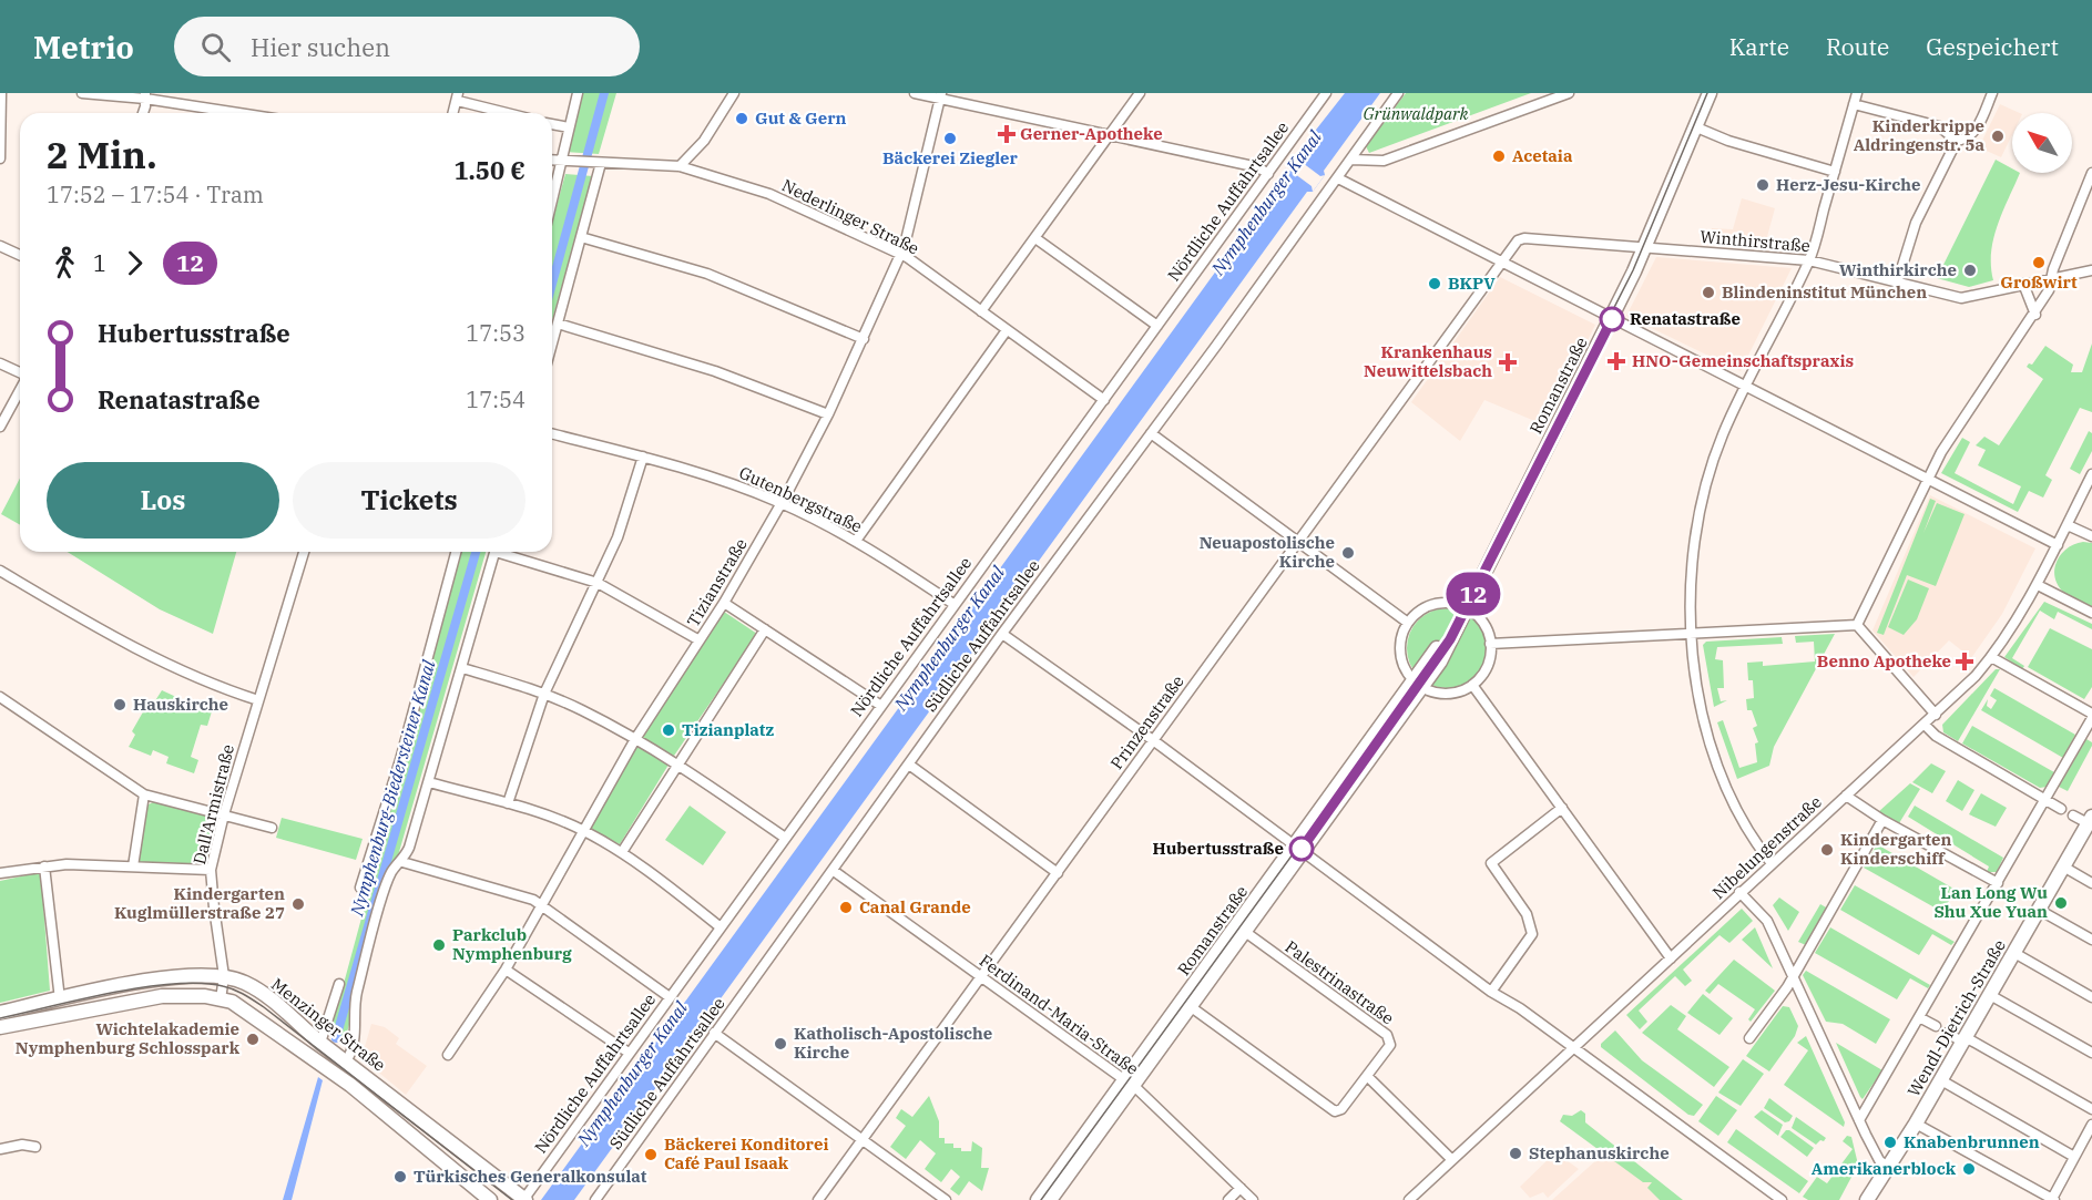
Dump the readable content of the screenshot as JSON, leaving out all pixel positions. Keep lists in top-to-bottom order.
{
  "streets": {
    "main road": ["Romanstraße", "Wendl-Dietrich-Straße", "Menzinger Straße"],
    "street": [
      "Nördliche Auffahrtsallee",
      "Nederlinger Straße",
      "Winthirstraße",
      "Gutenbergstraße",
      "Tizianstraße",
      "Südliche Auffahrtsallee",
      "Prinzenstraße",
      "Dall'Armistraße",
      "Nibelungenstraße",
      "Palestrinastraße",
      "Ferdinand-Maria-Straße"
    ]
  },
  "crossings": [
    ["Nördliche Auffahrtsallee", "Nederlinger Straße"],
    ["Nördliche Auffahrtsallee", "Gutenbergstraße"],
    ["Nördliche Auffahrtsallee", "Menzinger Straße"],
    ["Nederlinger Straße", "Tizianstraße"],
    ["Winthirstraße", "Romanstraße"],
    ["Winthirstraße", "Prinzenstraße"],
    ["Romanstraße", "Palestrinastraße"],
    ["Romanstraße", "Ferdinand-Maria-Straße"],
    ["Gutenbergstraße", "Tizianstraße"],
    ["Südliche Auffahrtsallee", "Ferdinand-Maria-Straße"],
    ["Prinzenstraße", "Ferdinand-Maria-Straße"],
    ["Dall'Armistraße", "Menzinger Straße"]
  ],
  "water": ["Nymphenburger Kanal", "Nymphenburg-Biedersteiner Kanal"],
  "parks": ["Grünwaldpark"],
  "places": {
    "other": [
      "Gut & Gern",
      "Kinderkrippe Aldringenstr. 5a",
      "Bäckerei Ziegler",
      "Acetaia",
      "Herz-Jesu-Kirche",
      "Großwirt",
      "Winthirkirche",
      "BKPV",
      "Blindeninstitut München",
      "Renatastraße",
      "Neuapostolische Kirche",
      "Hauskirche",
      "Tizianplatz",
      "Hubertusstraße",
      "Kindergarten Kinderschiff",
      "Lan Long Wu Shu Xue Yuan",
      "Kindergarten Kuglmüllerstraße 27",
      "Canal Grande",
      "Parkclub Nymphenburg",
      "Wichtelakademie Nymphenburg Schlosspark",
      "Katholisch-Apostolische Kirche",
      "Knabenbrunnen",
      "Stephanuskirche",
      "Bäckerei Konditorei Café Paul Isaak",
      "Amerikanerblock",
      "Türkisches Generalkonsulat"
    ],
    "health": [
      "Gerner-Apotheke",
      "HNO-Gemeinschaftspraxis",
      "Krankenhaus Neuwittelsbach",
      "Benno Apotheke"
    ]
  },
  "lines": ["tram line 12"],
  "north": "top left",
  "page": {
    "header": "Metrio",
    "search": "Hier suchen",
    "nav": ["Karte", "Route", "Gespeichert"],
    "on_map": "12",
    "heading": ["2 Min.", "17:52 – 17:54 · Tram", "1.50 €"],
    "legs": ["1", "12"],
    "list": [
      {
        "name": "Hubertusstraße",
        "value": "17:53"
      },
      {
        "name": "Renatastraße",
        "value": "17:54"
      }
    ],
    "buttons": ["Los", "Tickets"]
  }
}
